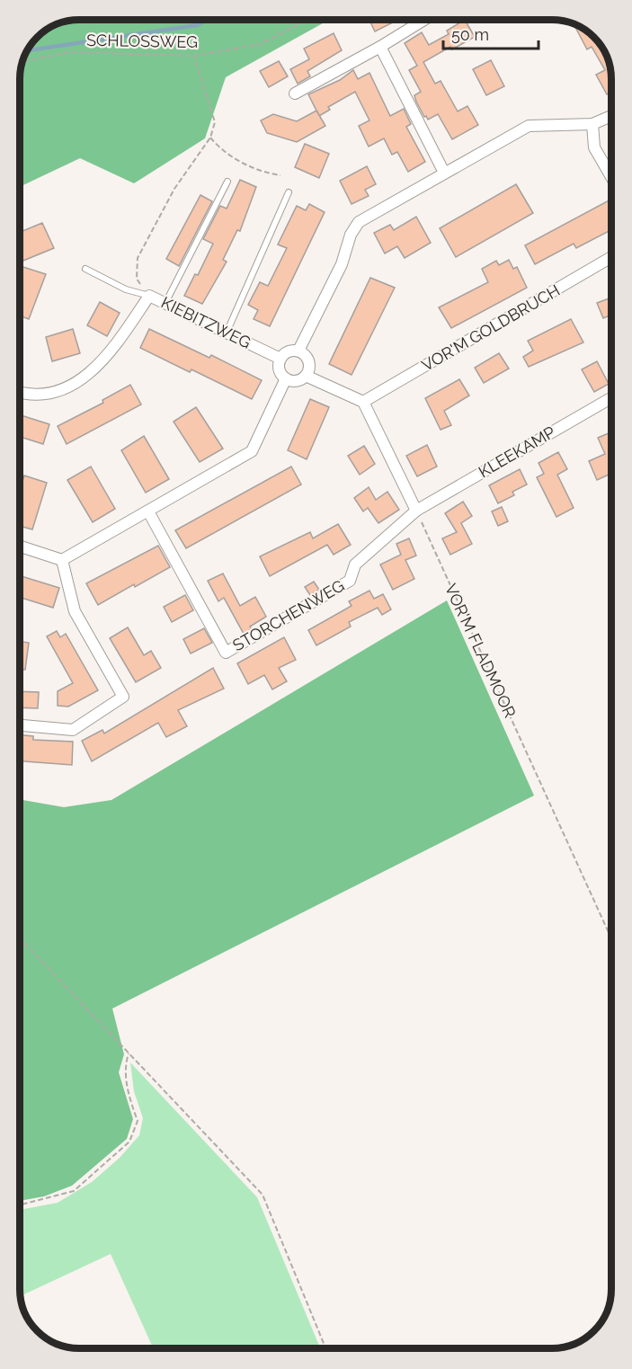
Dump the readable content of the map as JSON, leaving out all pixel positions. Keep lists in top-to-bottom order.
{
  "streets": {
    "street": [
      "KIEBITZWEG",
      "VOR'M GOLDBRUCH",
      "KLEEKAMP",
      "STORCHENWEG"
    ],
    "path": ["SCHLOSSWEG", "VOR'M FLADMOOR"]
  },
  "crossings": [
    ["KLEEKAMP", "STORCHENWEG"],
    ["KLEEKAMP", "VOR'M FLADMOOR"],
    ["STORCHENWEG", "VOR'M FLADMOOR"]
  ],
  "scale_bar": "50 m"
}
